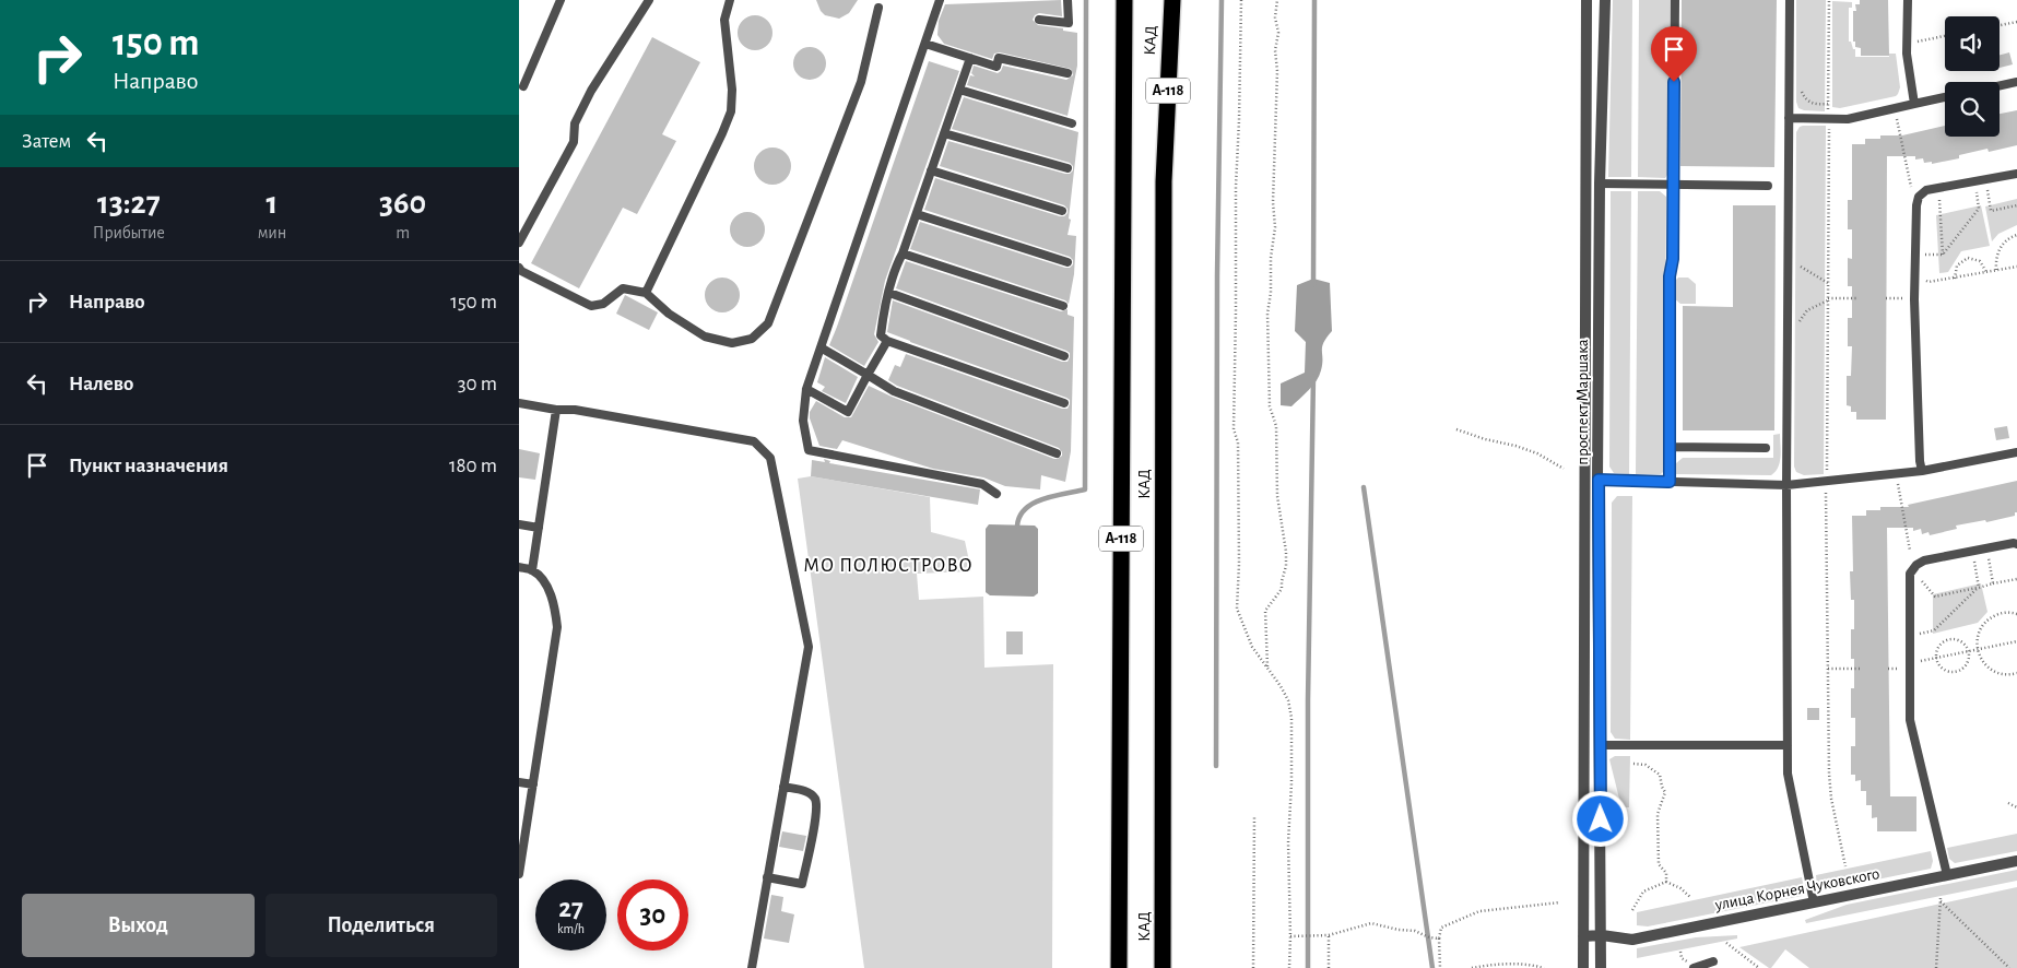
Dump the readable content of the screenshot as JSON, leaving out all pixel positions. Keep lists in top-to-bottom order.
{
  "streets": {
    "highway": ["КАД", "А-118"],
    "street": ["проспект Маршака", "улица Корнея Чуковского"]
  },
  "crossings": [
    ["проспект Маршака", "улица Корнея Чуковского"]
  ],
  "districts": ["МО ПОЛЮСТРОВО"],
  "page": {
    "turn": ["150 m", "Направо"],
    "then": "Затем",
    "eta": [
      "13:27",
      "Прибытие",
      "1",
      "мин",
      "360",
      "m"
    ],
    "list": [
      {
        "name": "Направо",
        "value": "150 m"
      },
      {
        "name": "Налево",
        "value": "30 m"
      },
      {
        "name": "Пункт назначения",
        "value": "180 m"
      }
    ],
    "speed": "27 km/h",
    "limit": "30",
    "buttons": ["Выход", "Поделиться"]
  }
}
